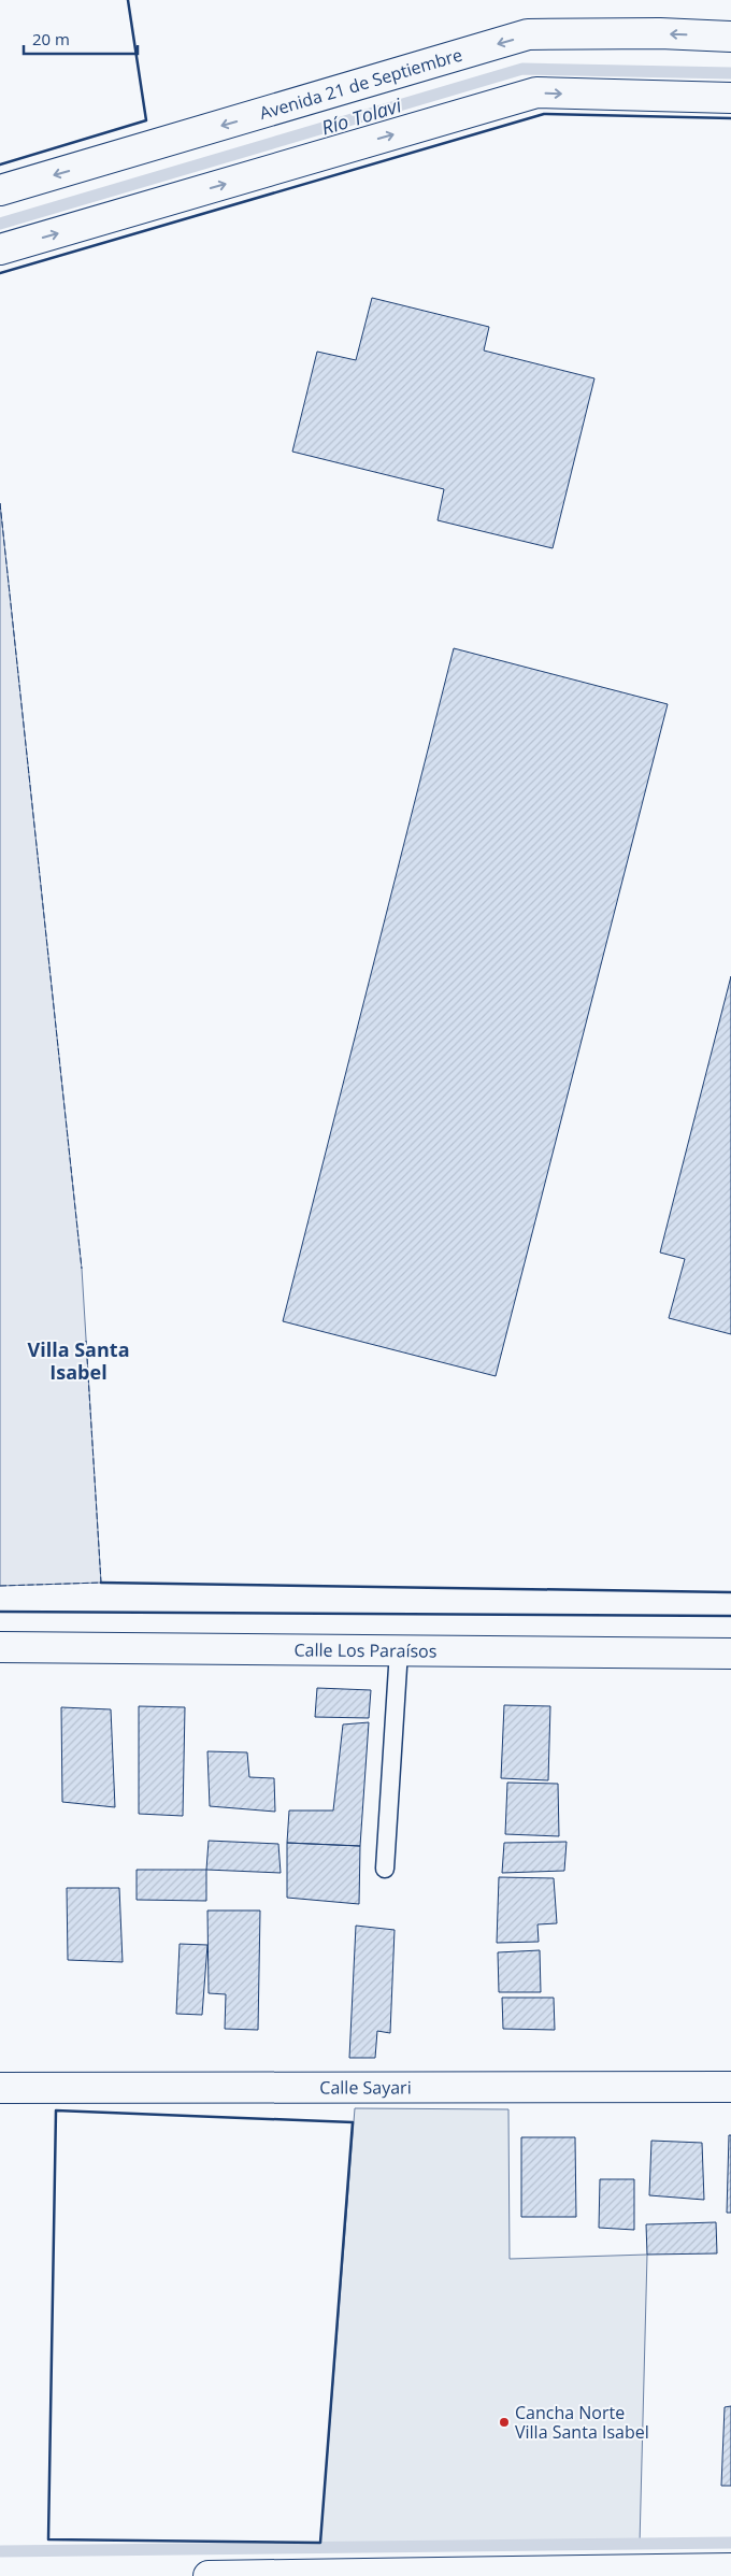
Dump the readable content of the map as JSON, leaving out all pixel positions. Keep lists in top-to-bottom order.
{
  "streets": {
    "street": ["Avenida 21 de Septiembre", "Calle Los Paraísos", "Calle Sayari"]
  },
  "districts": ["Villa Santa Isabel"],
  "water": ["Río Tolavi"],
  "places": ["Cancha Norte Villa Santa Isabel"],
  "scale_bar": "20 m"
}
